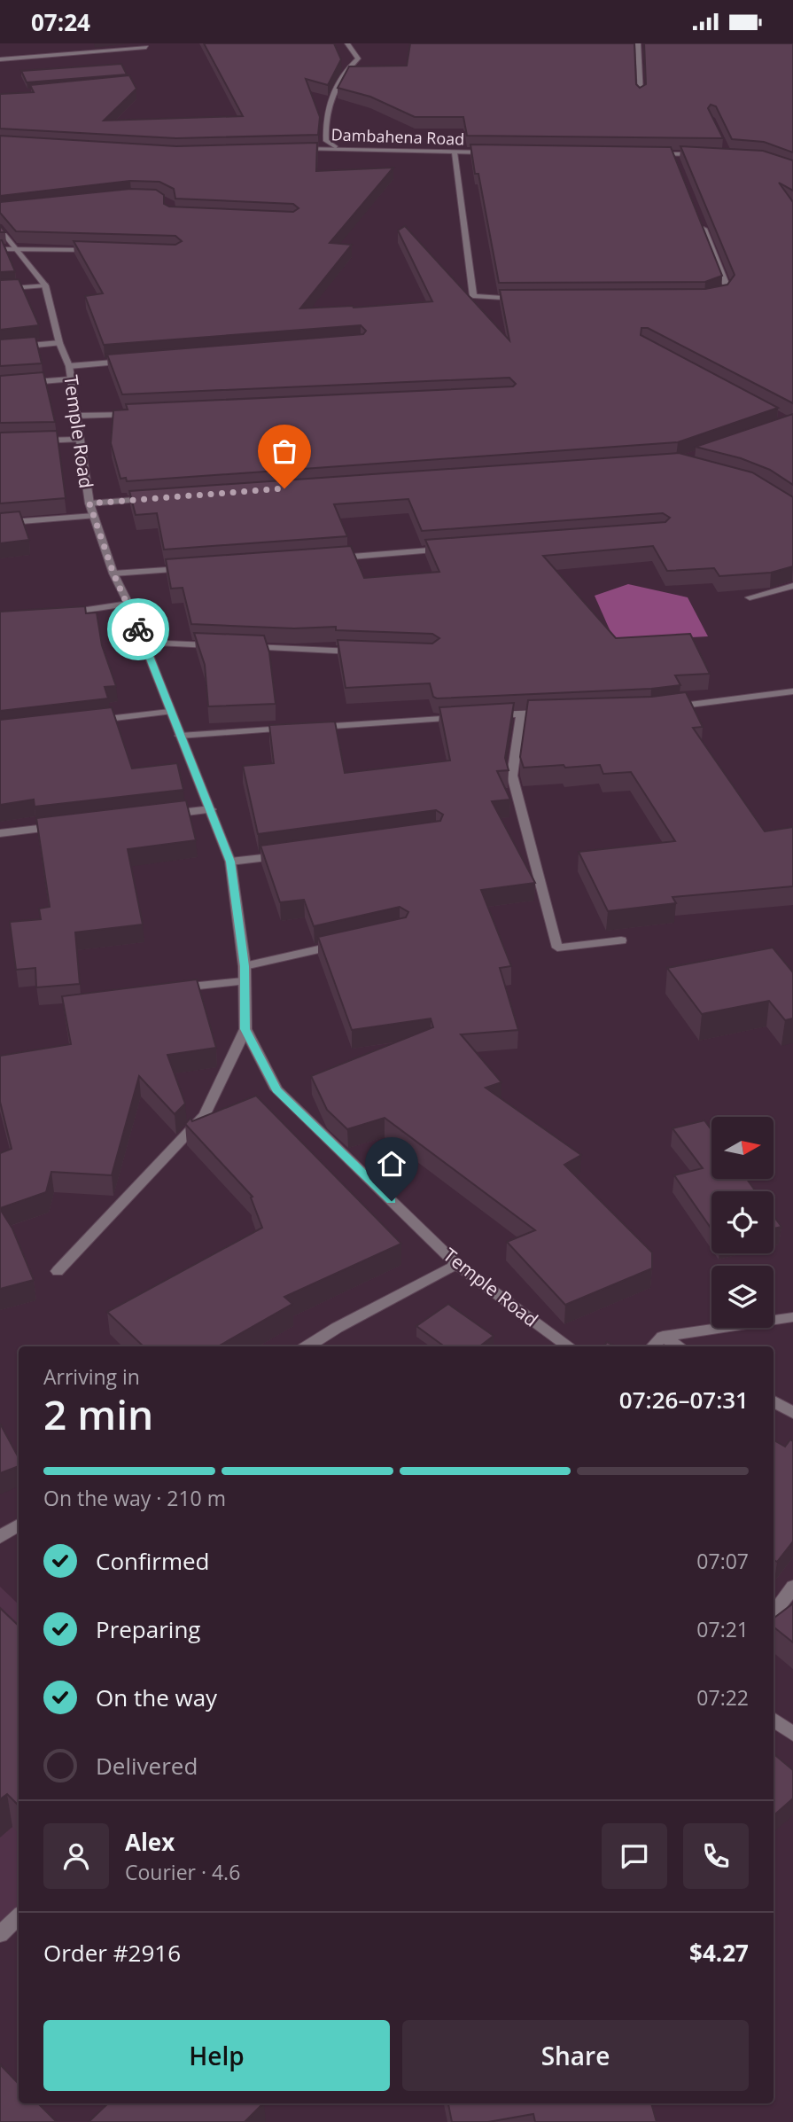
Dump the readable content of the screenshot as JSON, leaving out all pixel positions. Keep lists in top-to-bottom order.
{
  "streets": {
    "street": ["Dambahena Road", "Temple Road"]
  },
  "north": "right",
  "page": {
    "status": "07:24",
    "heading": ["2 min", "Arriving in", "07:26–07:31"],
    "panel": [
      "Alex",
      "Courier · 4.6",
      "Order #2916",
      "$4.27"
    ],
    "bar": "On the way · 210 m",
    "list": [
      ["Confirmed", "07:07"],
      ["Preparing", "07:21"],
      ["On the way", "07:22"],
      "Delivered"
    ],
    "buttons": ["Help", "Share"]
  }
}
